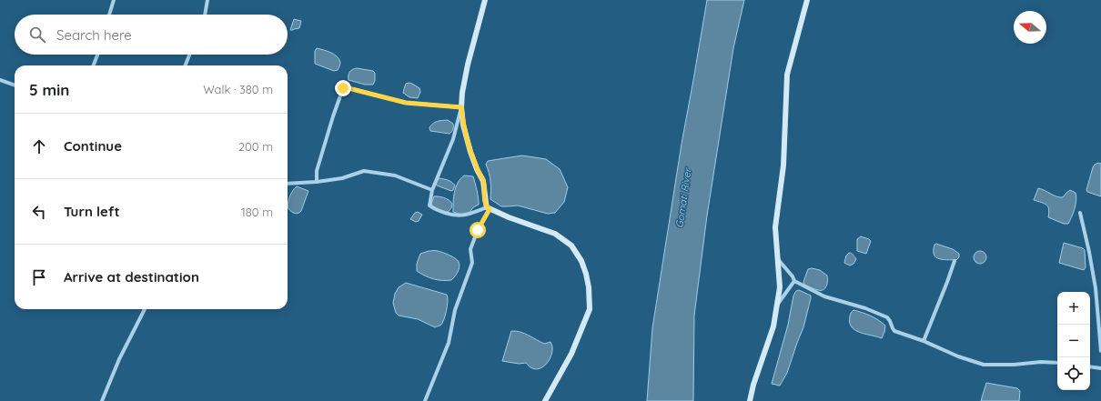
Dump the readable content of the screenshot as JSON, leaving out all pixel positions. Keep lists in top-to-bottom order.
{
  "water": ["Gomati River"],
  "north": "left",
  "page": {
    "search": "Search here",
    "heading": ["5 min", "Walk · 380 m"],
    "list": [
      ["Continue", "200 m"],
      ["Turn left", "180 m"],
      "Arrive at destination"
    ],
    "map_buttons": ["+", "−"]
  }
}
